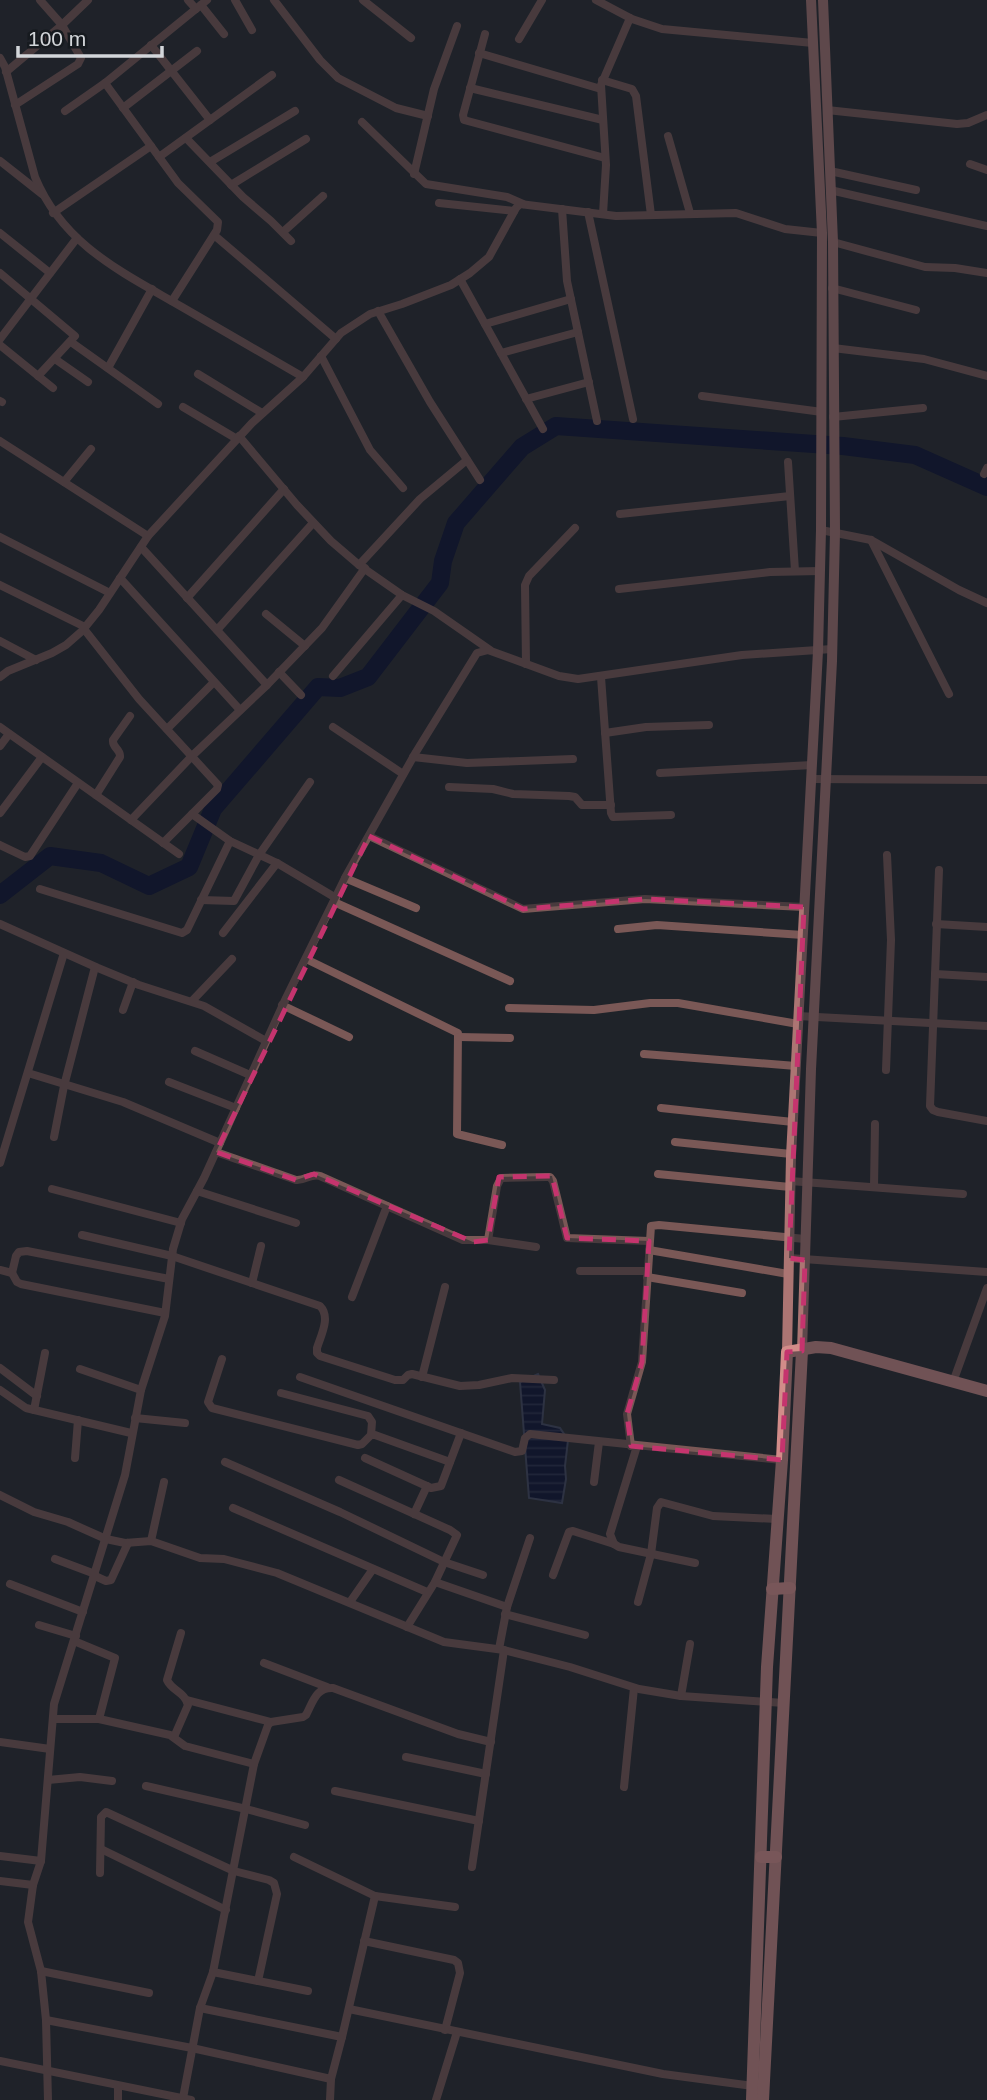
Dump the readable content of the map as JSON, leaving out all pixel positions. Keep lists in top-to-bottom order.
{
  "scale_bar": "100 m"
}
